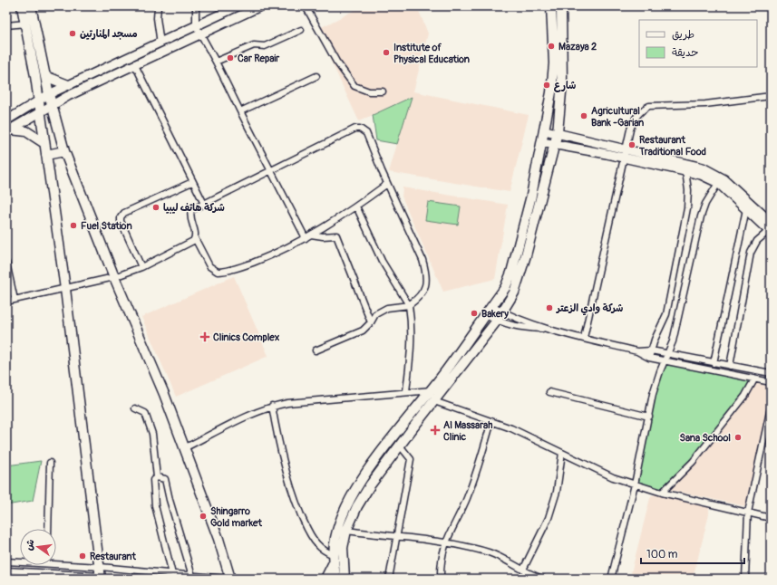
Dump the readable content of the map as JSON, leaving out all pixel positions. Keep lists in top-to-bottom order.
{
  "places": {
    "other": [
      "مسجد المنارتين",
      "Mazaya 2",
      "Institute of Physical Education",
      "Car Repair",
      "شارع",
      "Agricultural Bank -Garian",
      "Restaurant Traditional Food",
      "شركة هاتف ليبيا",
      "Fuel Station",
      "شركة وادي الزعتر",
      "Bakery",
      "Sana School",
      "Shingarro Gold market",
      "Restaurant"
    ],
    "health": ["Clinics Complex", "Al Massarah Clinic"]
  },
  "legend": ["طريق", "حديقة"],
  "scale_bar": "100 m",
  "north": "left"
}
